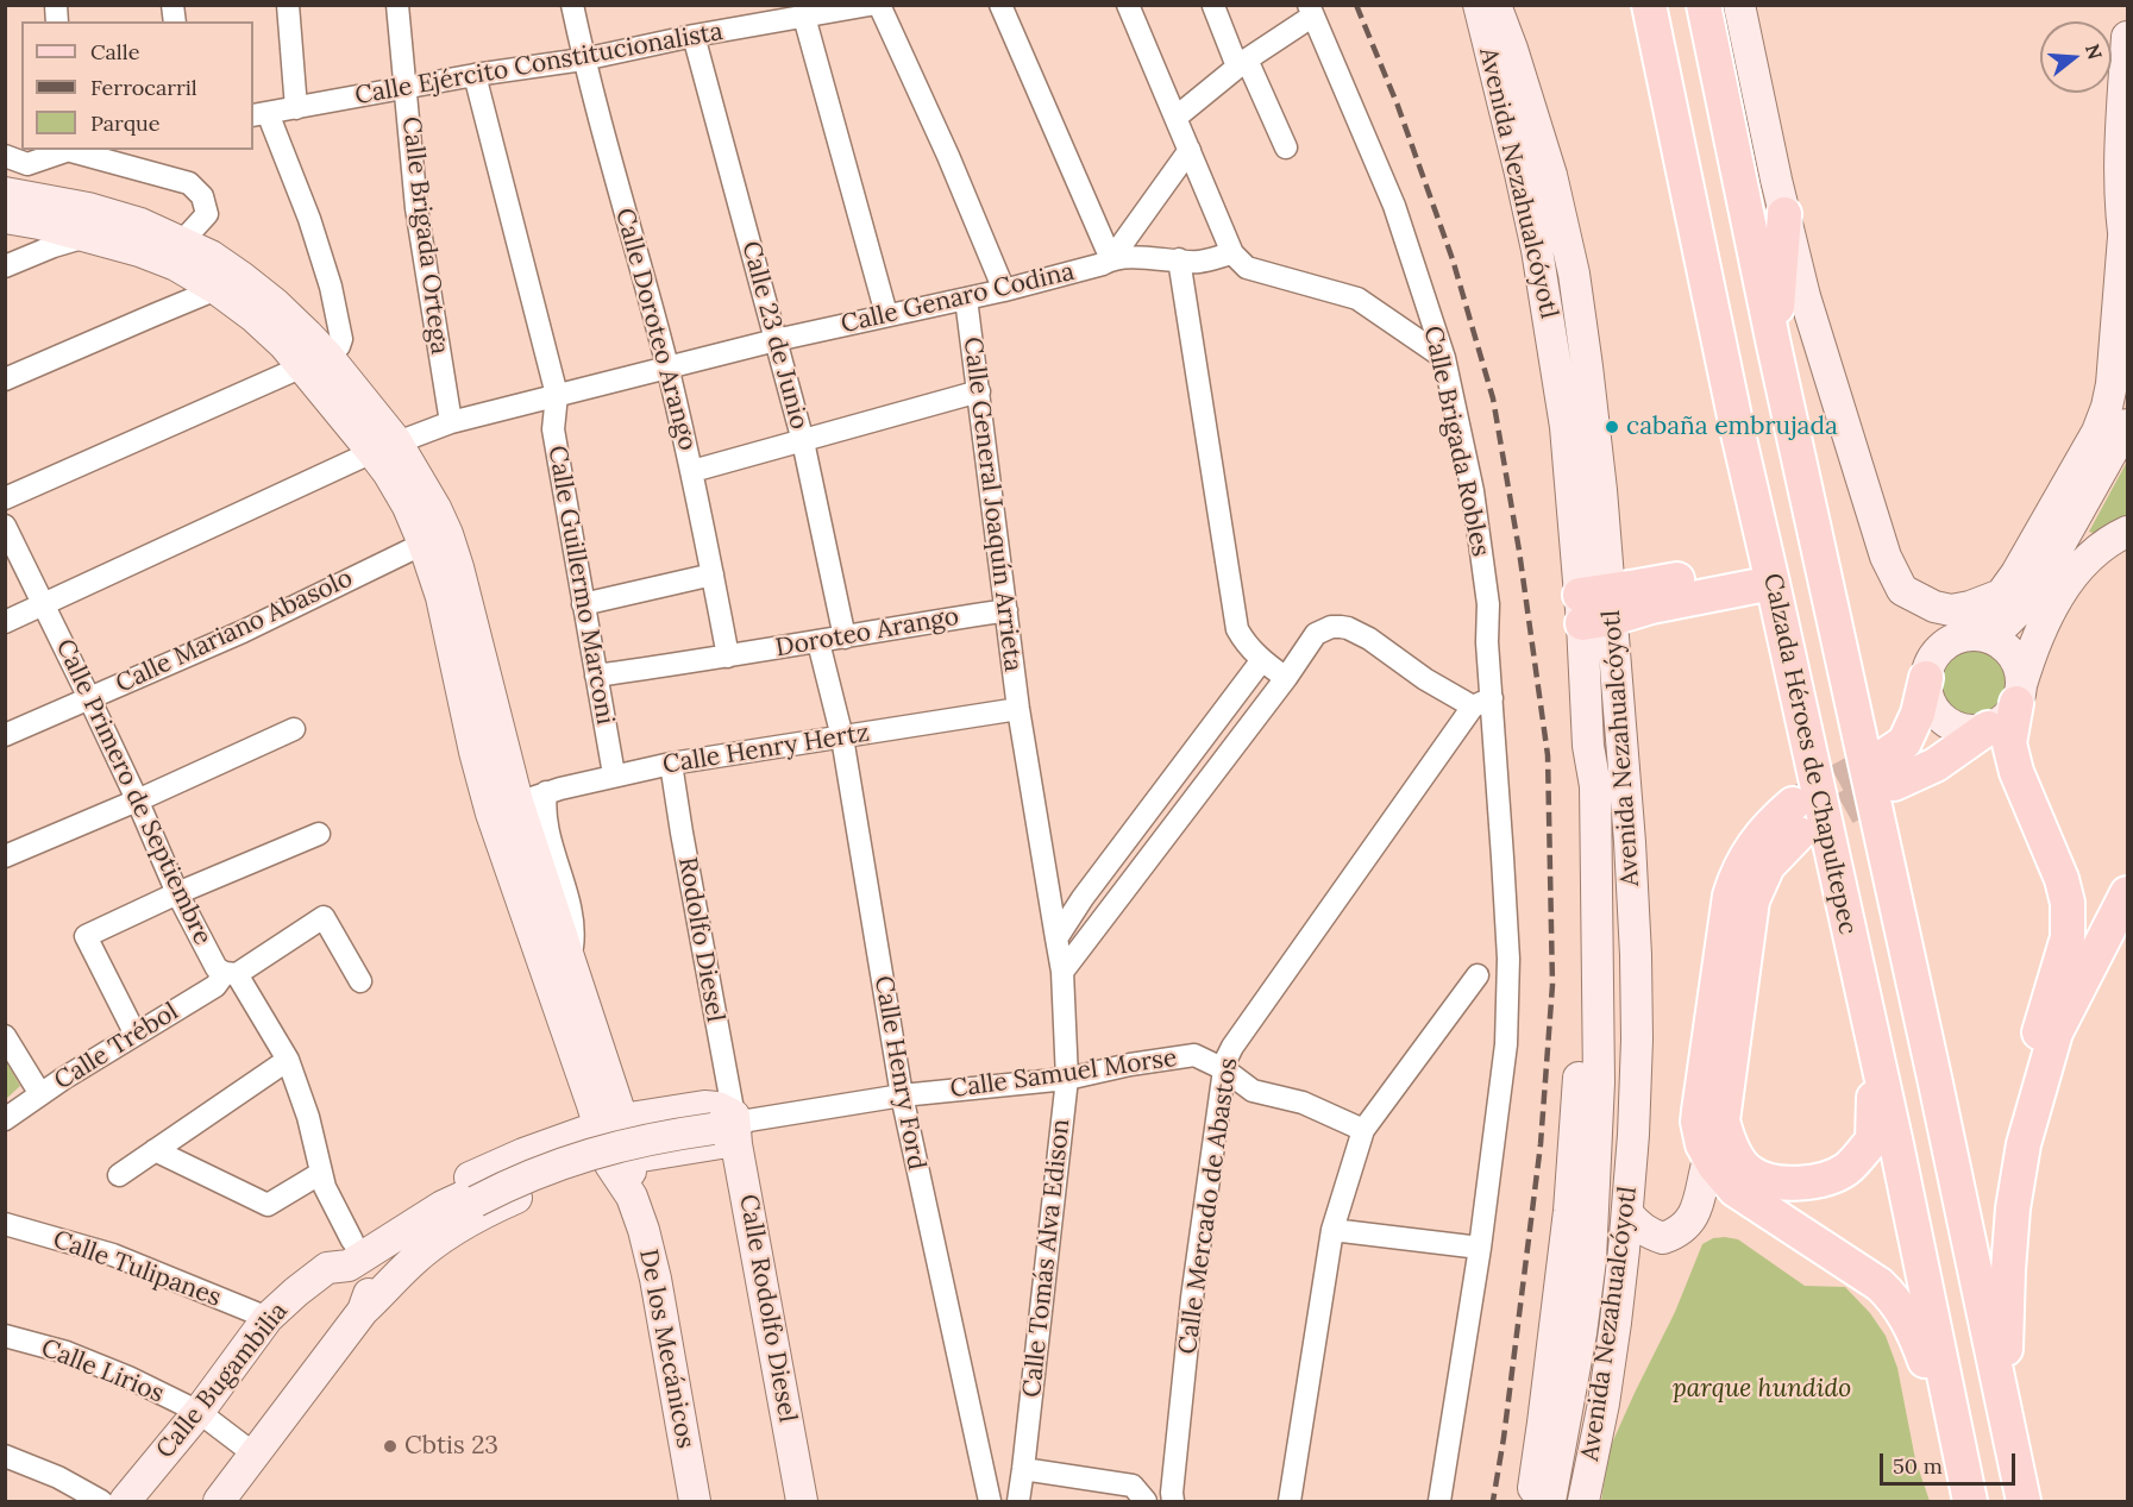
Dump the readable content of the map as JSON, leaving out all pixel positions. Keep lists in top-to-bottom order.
{
  "streets": {
    "main road": [
      "Avenida Nezahualcóyotl",
      "Calzada Héroes de Chapultepec",
      "Calle Samuel Morse",
      "Calle Rodolfo Diesel",
      "De los Mecánicos",
      "Calle Bugambilia"
    ],
    "street": [
      "Calle Ejército Constitucionalista",
      "Calle Brigada Ortega",
      "Calle Genaro Codina",
      "Calle Doroteo Arango",
      "Calle 23 de Junio",
      "Calle Brigada Robles",
      "Calle General Joaquín Arrieta",
      "Calle Guillermo Marconi",
      "Calle Mariano Abasolo",
      "Doroteo Arango",
      "Calle Henry Hertz",
      "Calle Primero de Septiembre",
      "Rodolfo Diesel",
      "Calle Trébol",
      "Calle Henry Ford",
      "Calle Mercado de Abastos",
      "Calle Tomás Alva Edison",
      "Calle Tulipanes",
      "Calle Lirios"
    ]
  },
  "crossings": [
    ["Calle Ejército Constitucionalista", "Calle Brigada Ortega"],
    ["Calle Ejército Constitucionalista", "Calle Doroteo Arango"],
    ["Calle Ejército Constitucionalista", "Calle 23 de Junio"],
    ["Calle Ejército Constitucionalista", "Calle Guillermo Marconi"],
    ["Calle Brigada Ortega", "Calle Genaro Codina"],
    ["Calle Genaro Codina", "Calle Doroteo Arango"],
    ["Calle Genaro Codina", "Calle 23 de Junio"],
    ["Calle Genaro Codina", "Calle General Joaquín Arrieta"],
    ["Calle Genaro Codina", "Calle Guillermo Marconi"],
    ["Calle Genaro Codina", "Calle Primero de Septiembre"],
    ["Calle Doroteo Arango", "Doroteo Arango"],
    ["Calle 23 de Junio", "Doroteo Arango"],
    ["Calle Brigada Robles", "Calle Mercado de Abastos"],
    ["Calle General Joaquín Arrieta", "Doroteo Arango"],
    ["Calle General Joaquín Arrieta", "Calle Henry Hertz"],
    ["Calle General Joaquín Arrieta", "Calle Tomás Alva Edison"],
    ["Calle Guillermo Marconi", "Doroteo Arango"],
    ["Calle Guillermo Marconi", "Calle Henry Hertz"],
    ["Calle Mariano Abasolo", "Calle Primero de Septiembre"],
    ["Doroteo Arango", "Calle Henry Ford"],
    ["Calle Henry Hertz", "Rodolfo Diesel"],
    ["Calle Henry Hertz", "Calle Henry Ford"],
    ["Calle Primero de Septiembre", "Calle Trébol"],
    ["Calle Primero de Septiembre", "Calle Samuel Morse"],
    ["Calle Primero de Septiembre", "Calle Bugambilia"],
    ["Rodolfo Diesel", "Calle Samuel Morse"],
    ["Rodolfo Diesel", "Calle Rodolfo Diesel"],
    ["Rodolfo Diesel", "Calle Bugambilia"],
    ["Calle Henry Ford", "Calle Samuel Morse"],
    ["Calle Samuel Morse", "Calle Mercado de Abastos"],
    ["Calle Samuel Morse", "Calle Tomás Alva Edison"],
    ["Calle Samuel Morse", "Calle Rodolfo Diesel"],
    ["Calle Samuel Morse", "Calle Bugambilia"],
    ["Calle Tulipanes", "Calle Bugambilia"],
    ["Calle Rodolfo Diesel", "Calle Bugambilia"],
    ["De los Mecánicos", "Calle Bugambilia"],
    ["Calle Lirios", "Calle Bugambilia"]
  ],
  "parks": ["parque hundido"],
  "places": ["cabaña embrujada", "Cbtis 23"],
  "legend": ["Calle", "Ferrocarril", "Parque"],
  "scale_bar": "50 m",
  "north": "right"
}
